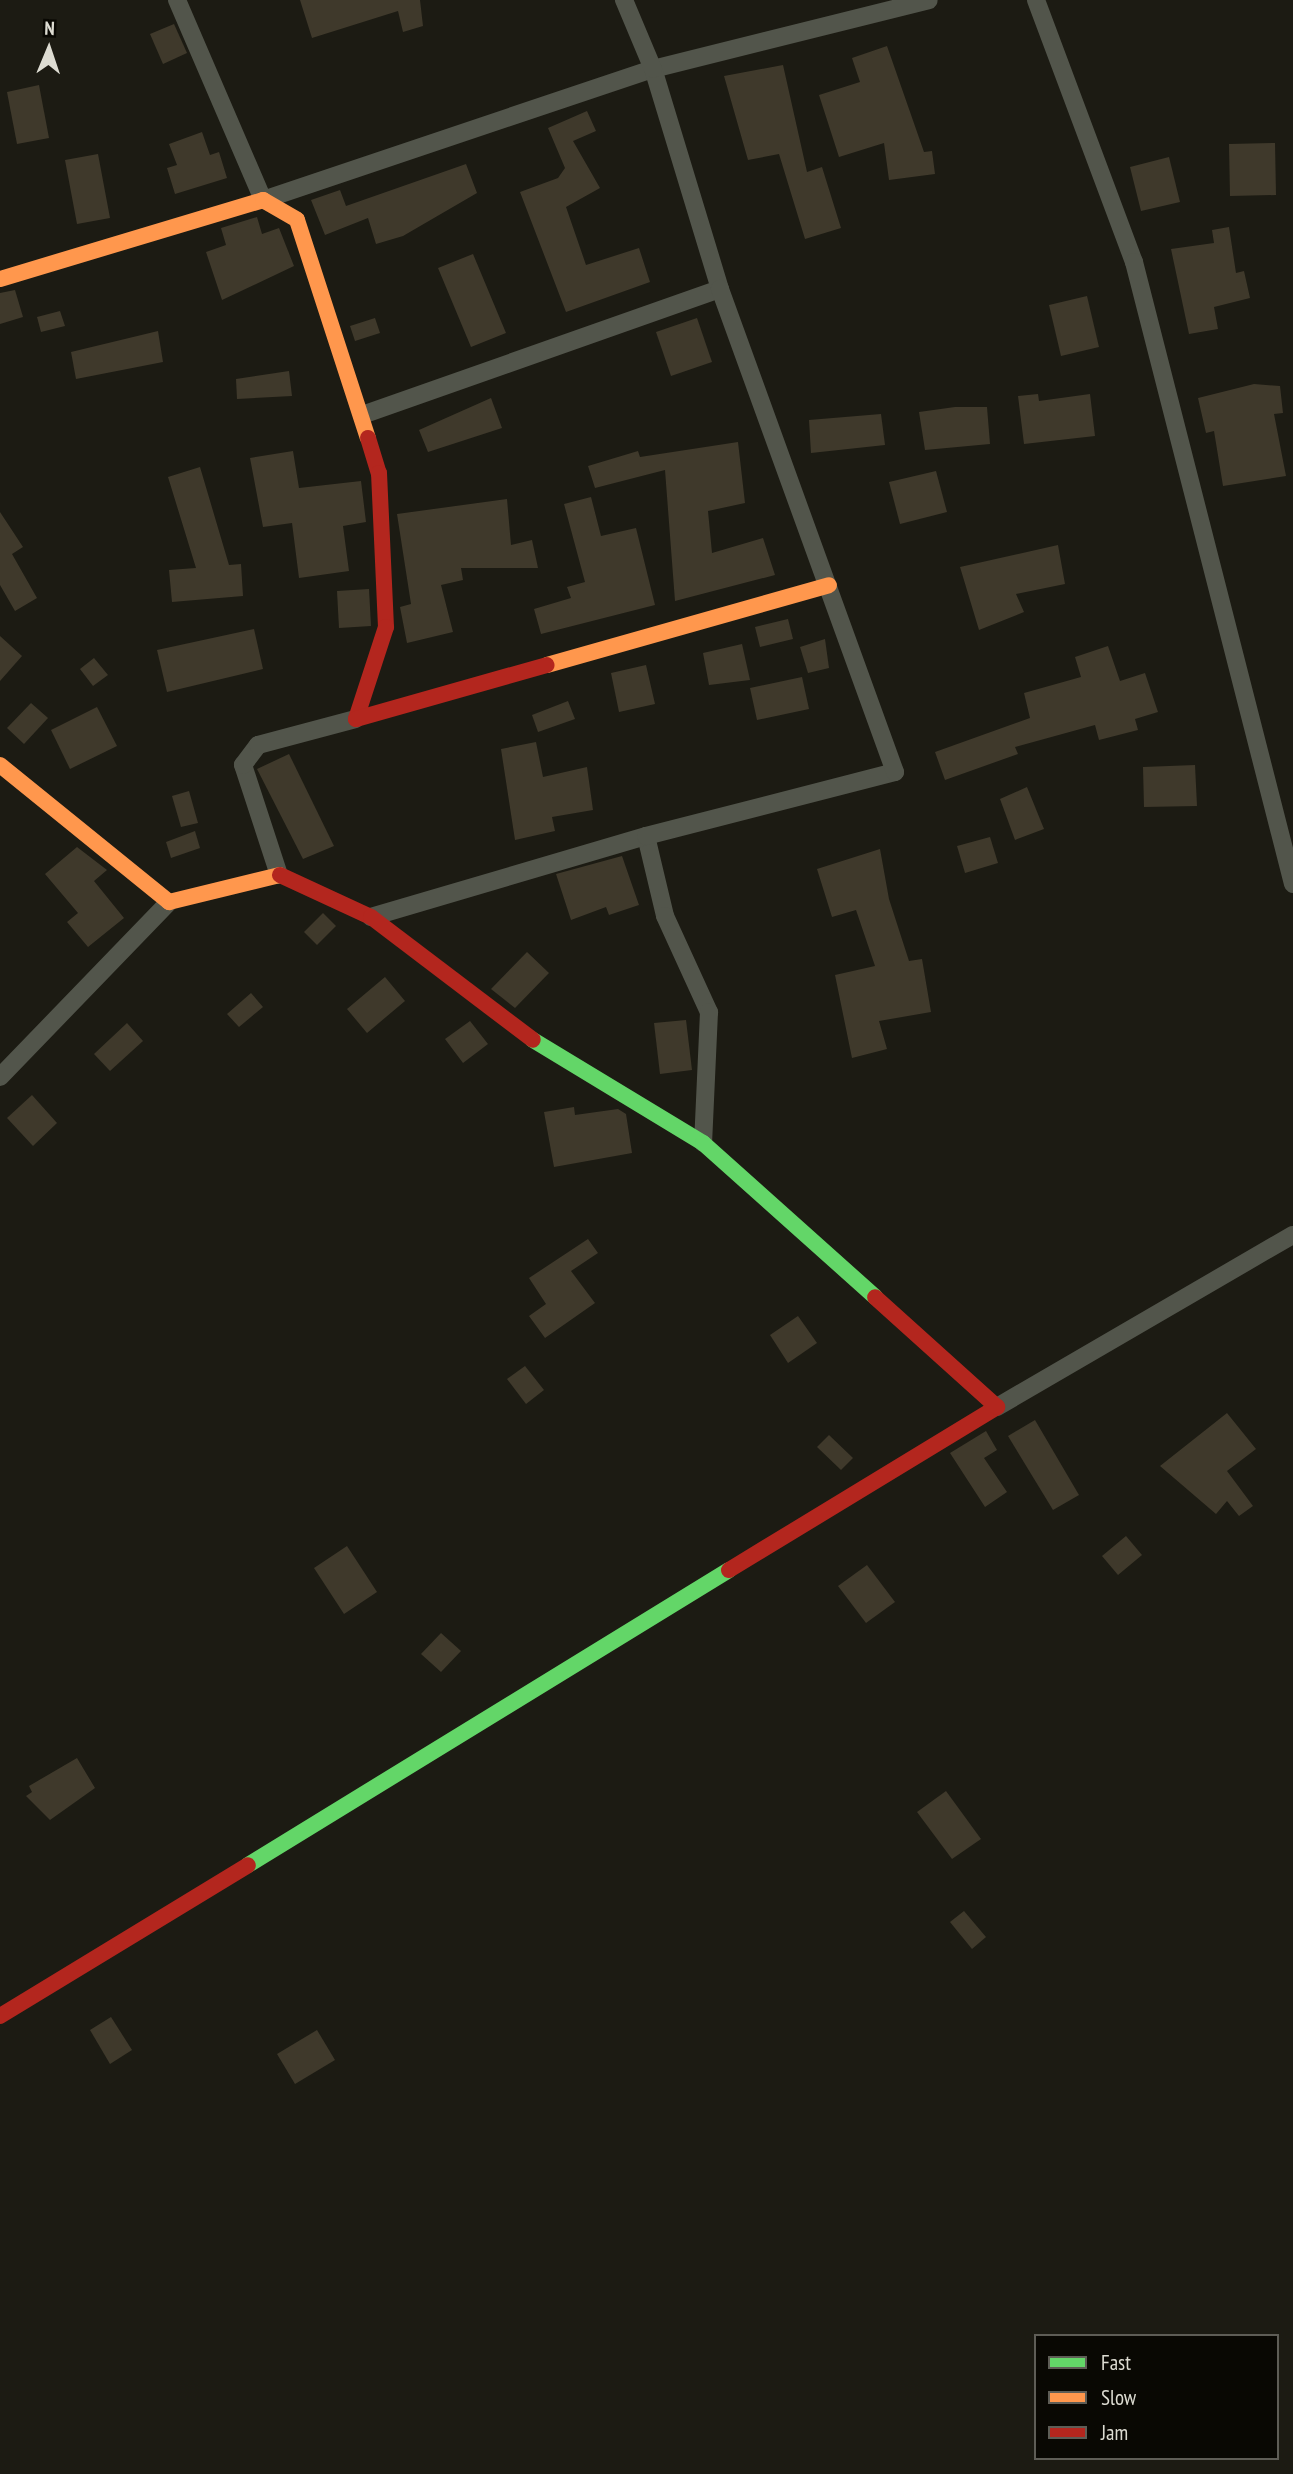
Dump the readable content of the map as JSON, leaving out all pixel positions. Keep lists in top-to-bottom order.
{
  "legend": ["Fast", "Slow", "Jam"],
  "north": "top"
}
